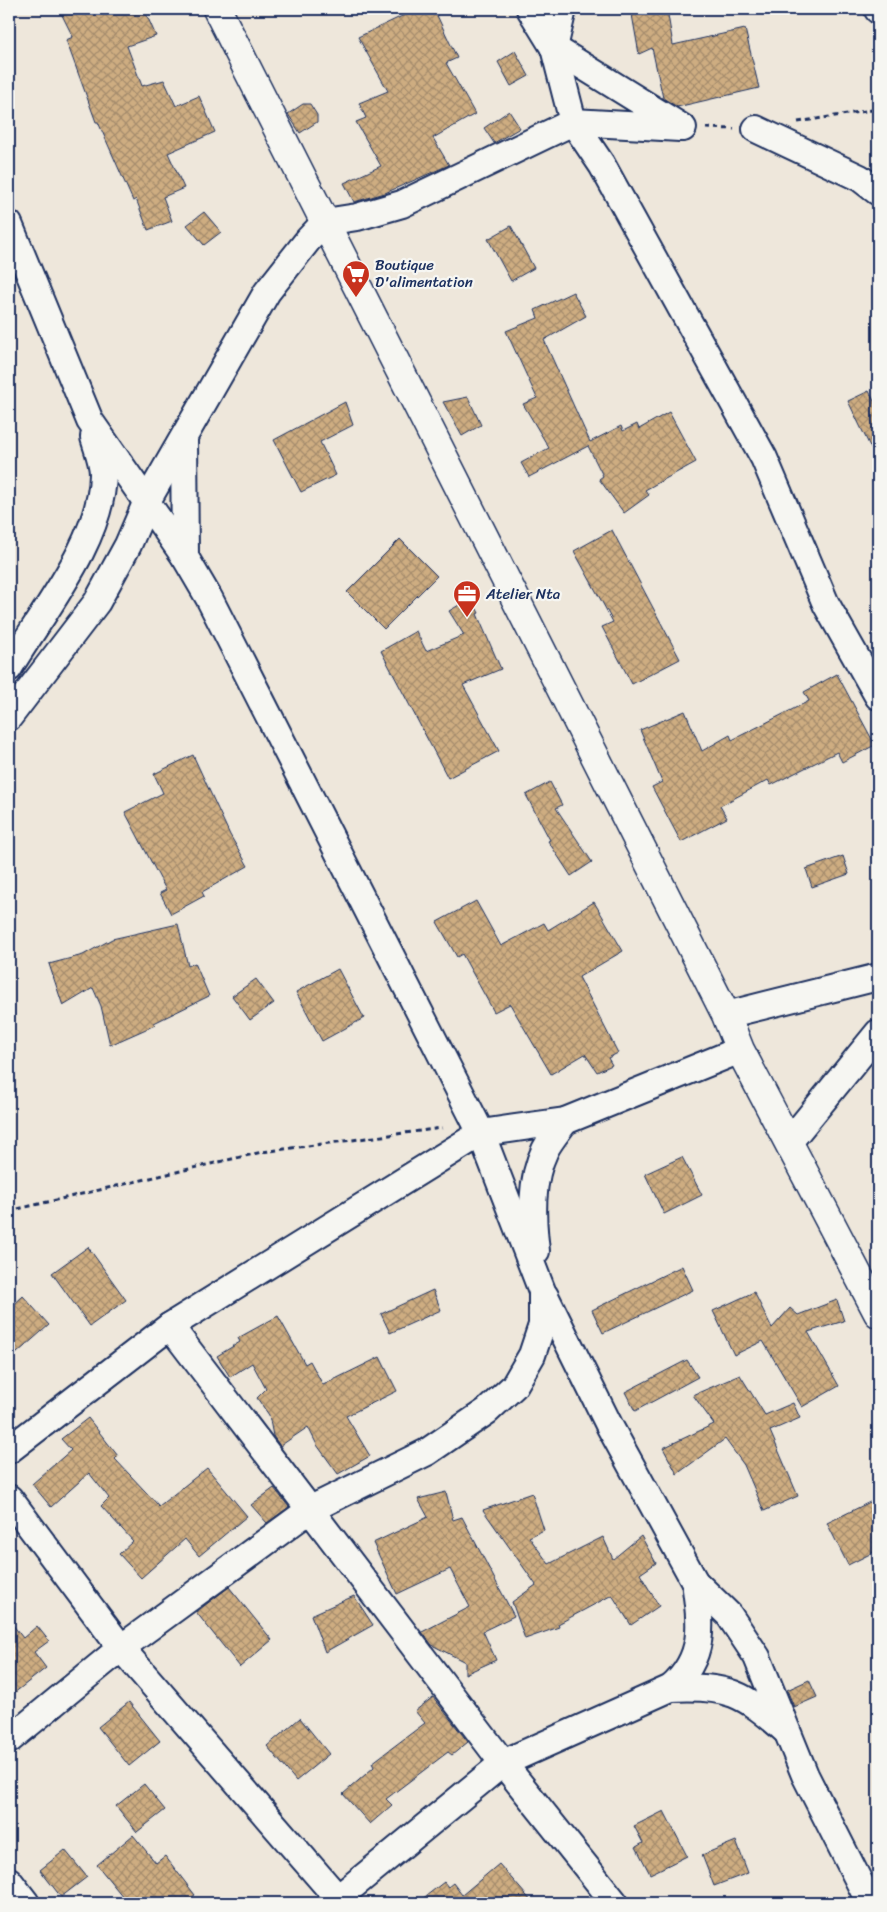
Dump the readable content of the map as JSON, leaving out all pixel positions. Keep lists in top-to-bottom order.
{
  "places": {
    "supermarket": ["Boutique D'alimentation"],
    "office": ["Atelier Nta"]
  }
}
